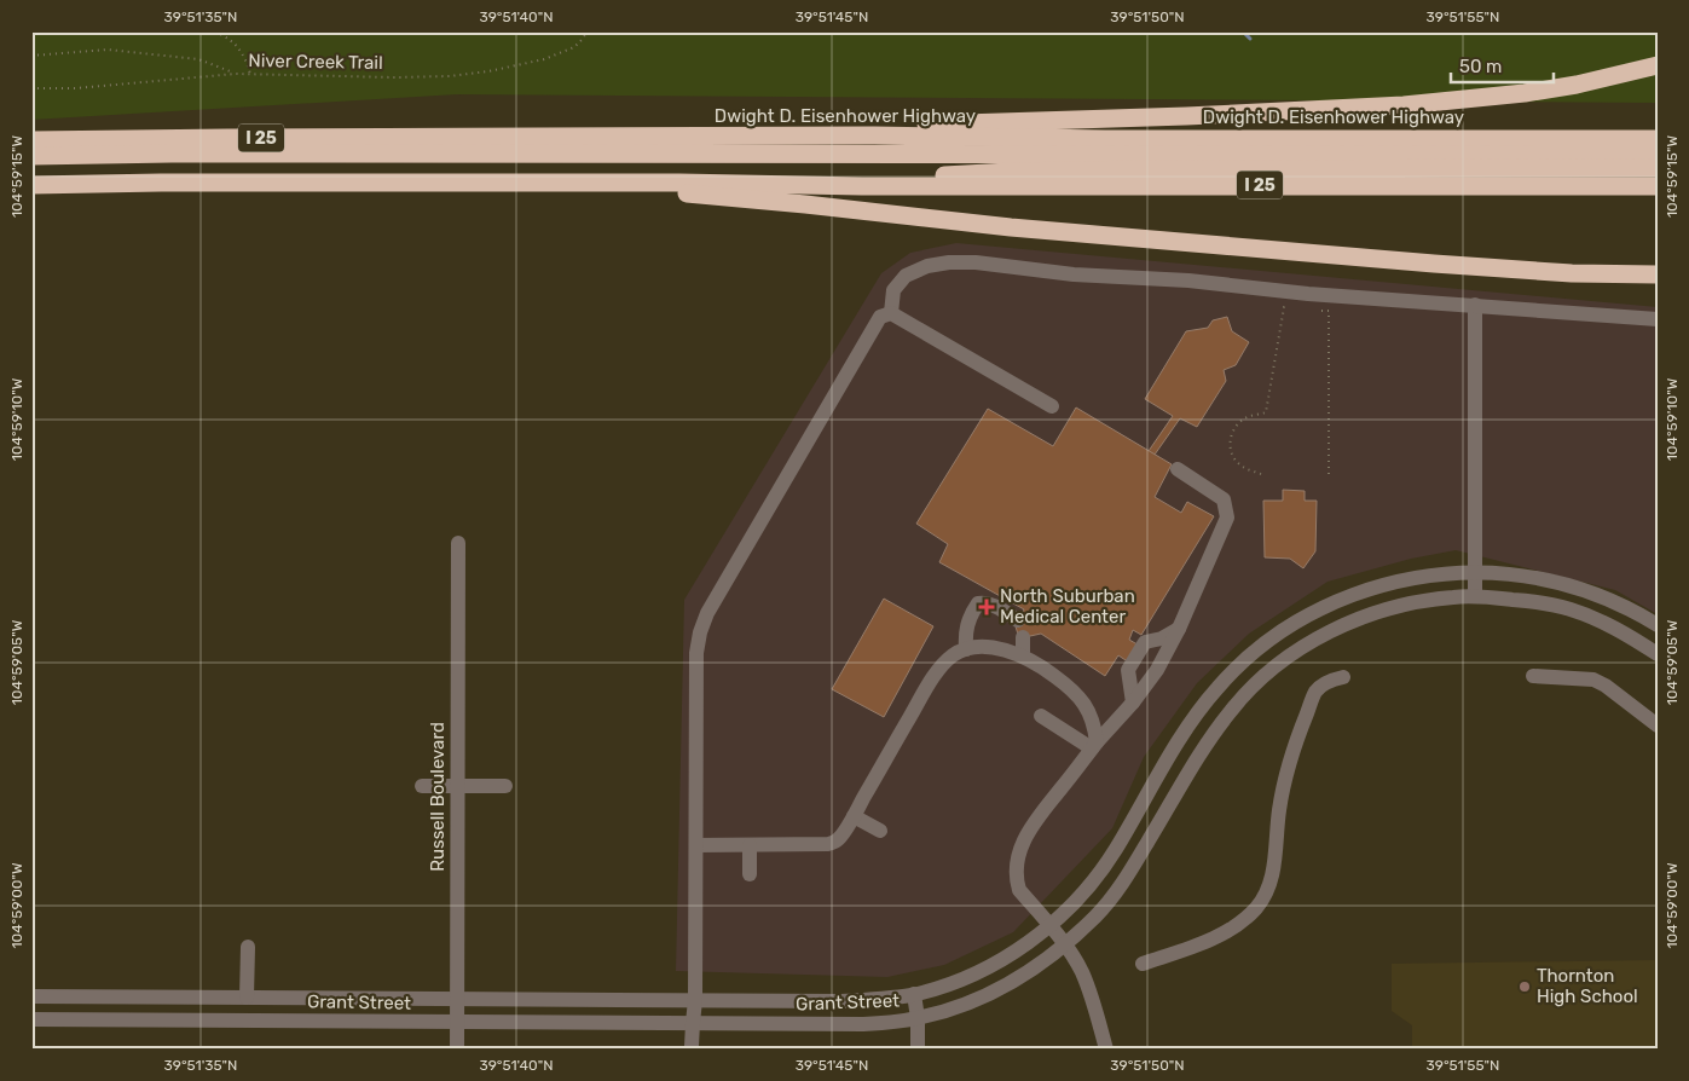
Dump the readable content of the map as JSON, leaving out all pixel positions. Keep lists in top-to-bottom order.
{
  "streets": {
    "highway": ["Dwight D. Eisenhower Highway", "I 25"],
    "street": ["Russell Boulevard", "Grant Street"],
    "path": ["Niver Creek Trail"]
  },
  "crossings": [
    ["Russell Boulevard", "Grant Street"]
  ],
  "places": {
    "health": ["North Suburban Medical Center"],
    "other": ["Thornton High School"]
  },
  "scale_bar": "50 m",
  "coordinates": [
    "39°51'35\"N",
    "39°51'40\"N",
    "39°51'45\"N",
    "39°51'50\"N",
    "39°51'55\"N",
    "104°59'15\"W",
    "104°59'10\"W",
    "104°59'05\"W",
    "104°59'00\"W"
  ]
}
